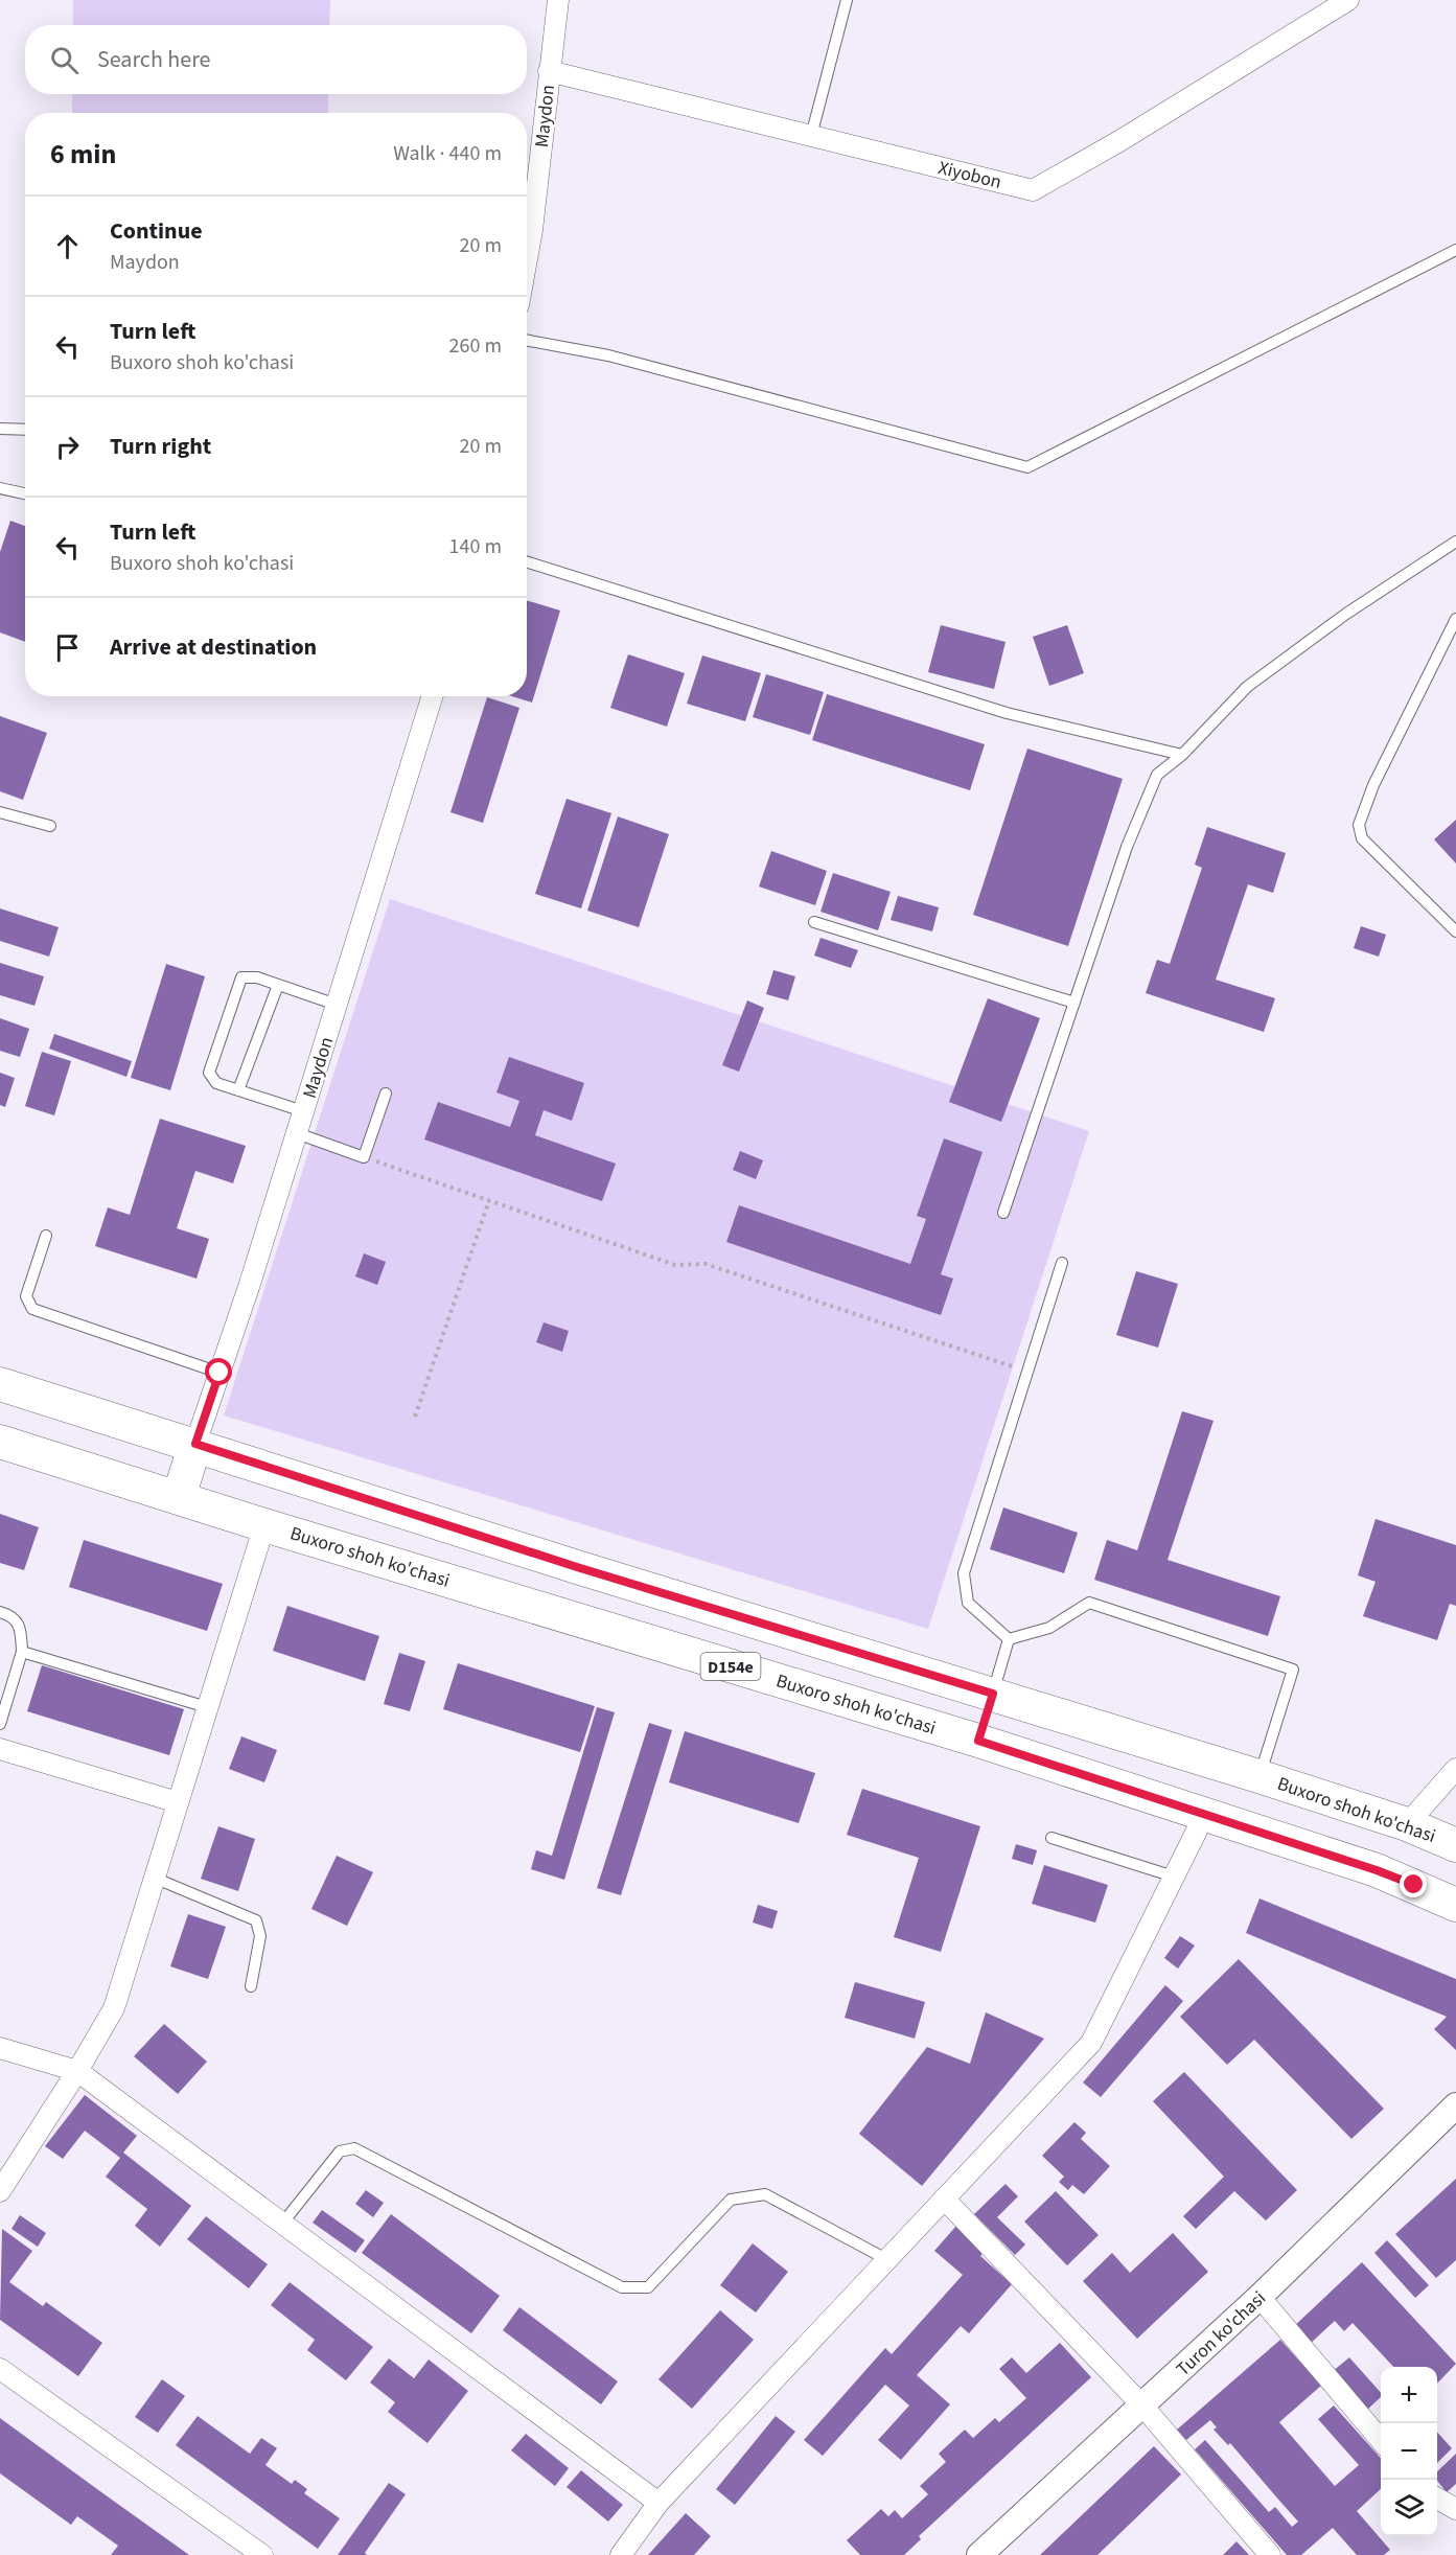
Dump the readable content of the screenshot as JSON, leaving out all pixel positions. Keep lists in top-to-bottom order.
{
  "streets": {
    "main road": ["Buxoro shoh ko'chasi", "D154e"],
    "street": ["Maydon", "Xiyobon", "Turon ko'chasi"]
  },
  "crossings": [
    ["Maydon", "Xiyobon"],
    ["Maydon", "Buxoro shoh ko'chasi"]
  ],
  "page": {
    "search": "Search here",
    "heading": ["6 min", "Walk · 440 m"],
    "list": [
      ["Continue", "Maydon", "20 m"],
      ["Turn left", "Buxoro shoh ko'chasi", "260 m"],
      ["Turn right", "20 m"],
      ["Turn left", "Buxoro shoh ko'chasi", "140 m"],
      "Arrive at destination"
    ],
    "map_buttons": ["+", "−"]
  }
}
